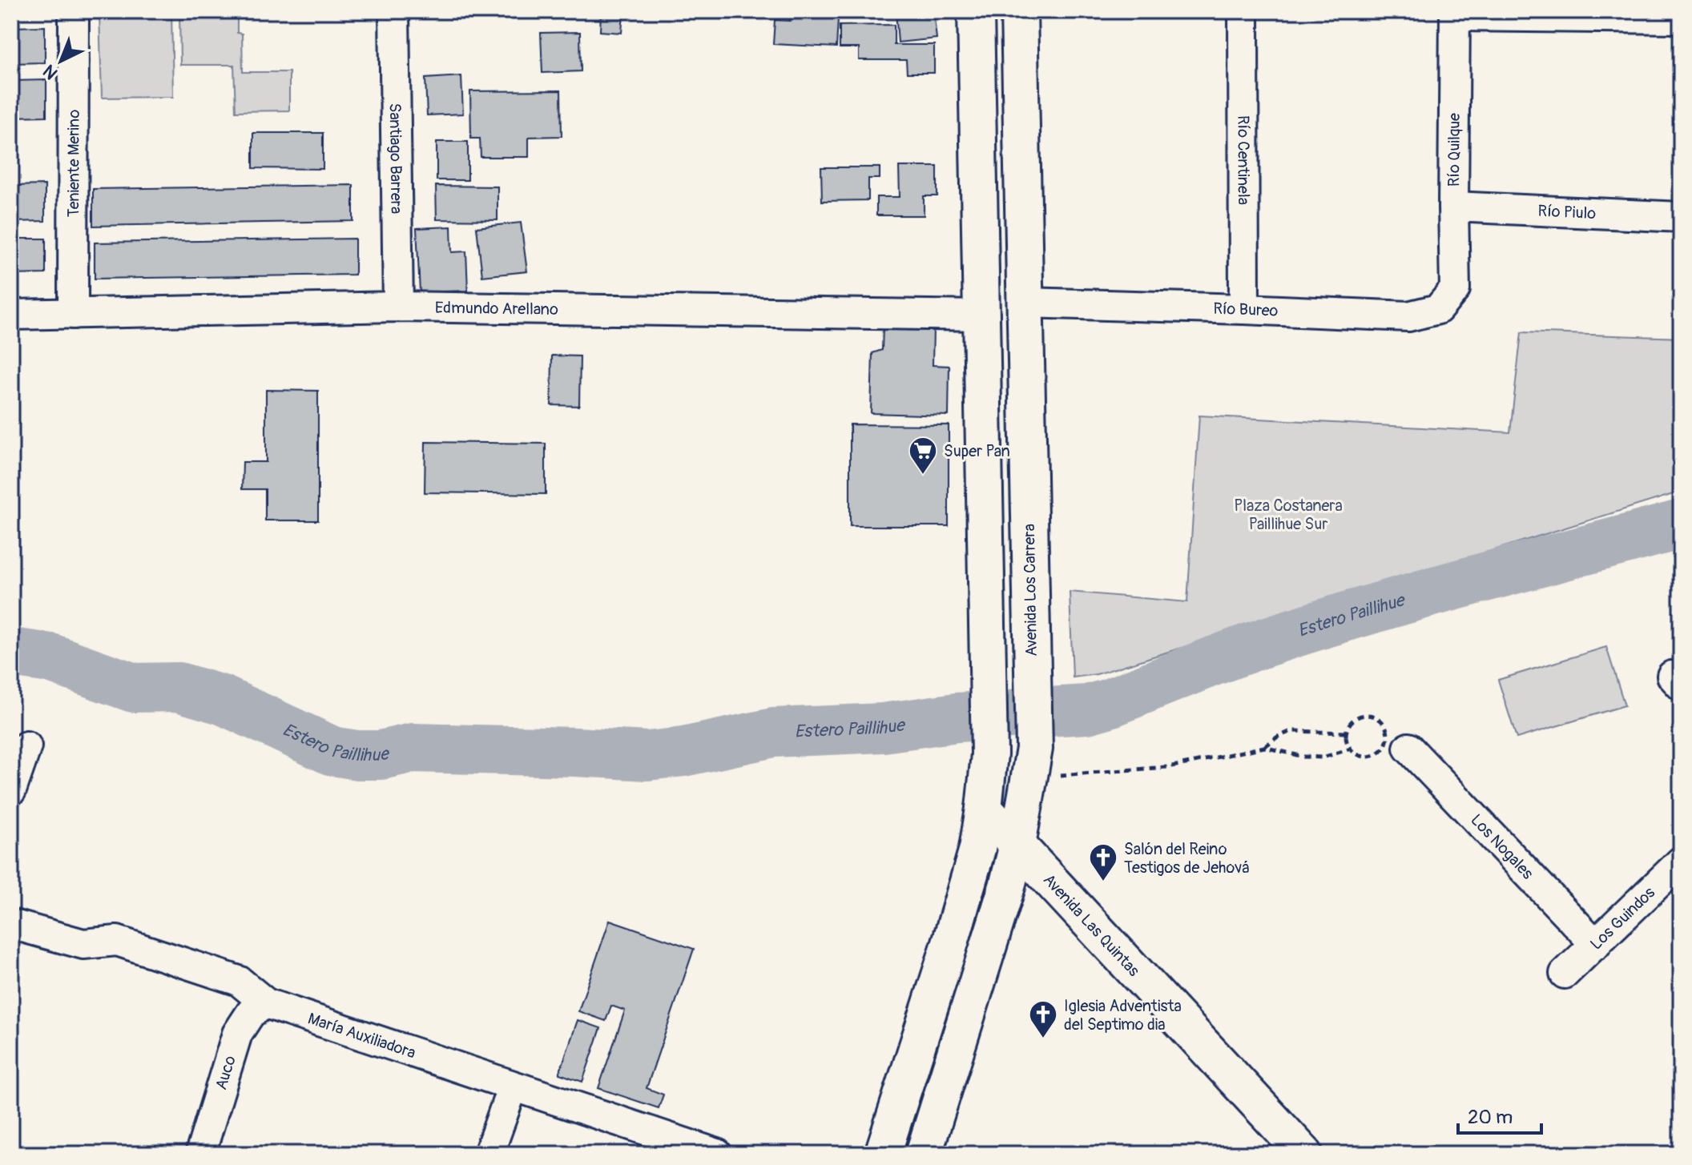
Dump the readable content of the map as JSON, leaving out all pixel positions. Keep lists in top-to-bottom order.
{
  "streets": {
    "main road": ["Avenida Los Carrera", "Avenida Las Quintas"],
    "street": [
      "Río Quilque",
      "Santiago Barrera",
      "Río Centinela",
      "Teniente Merino",
      "Río Piulo",
      "Edmundo Arellano",
      "Río Bureo",
      "Los Nogales",
      "Los Guindos",
      "María Auxiliadora",
      "Auco"
    ]
  },
  "crossings": [
    ["Río Quilque", "Río Piulo"],
    ["Río Quilque", "Río Bureo"],
    ["Santiago Barrera", "Edmundo Arellano"],
    ["Río Centinela", "Río Bureo"],
    ["Teniente Merino", "Edmundo Arellano"],
    ["Río Bureo", "Avenida Los Carrera"],
    ["Avenida Los Carrera", "Avenida Las Quintas"],
    ["Los Nogales", "Los Guindos"],
    ["María Auxiliadora", "Auco"]
  ],
  "water": ["Estero Paillihue"],
  "parks": ["Plaza Costanera Paillihue Sur"],
  "places": {
    "supermarket": ["Super Pan"],
    "church": ["Salón del Reino Testigos de Jehová", "Iglesia Adventista del Septimo dia"]
  },
  "scale_bar": "20 m",
  "north": "bottom left"
}
